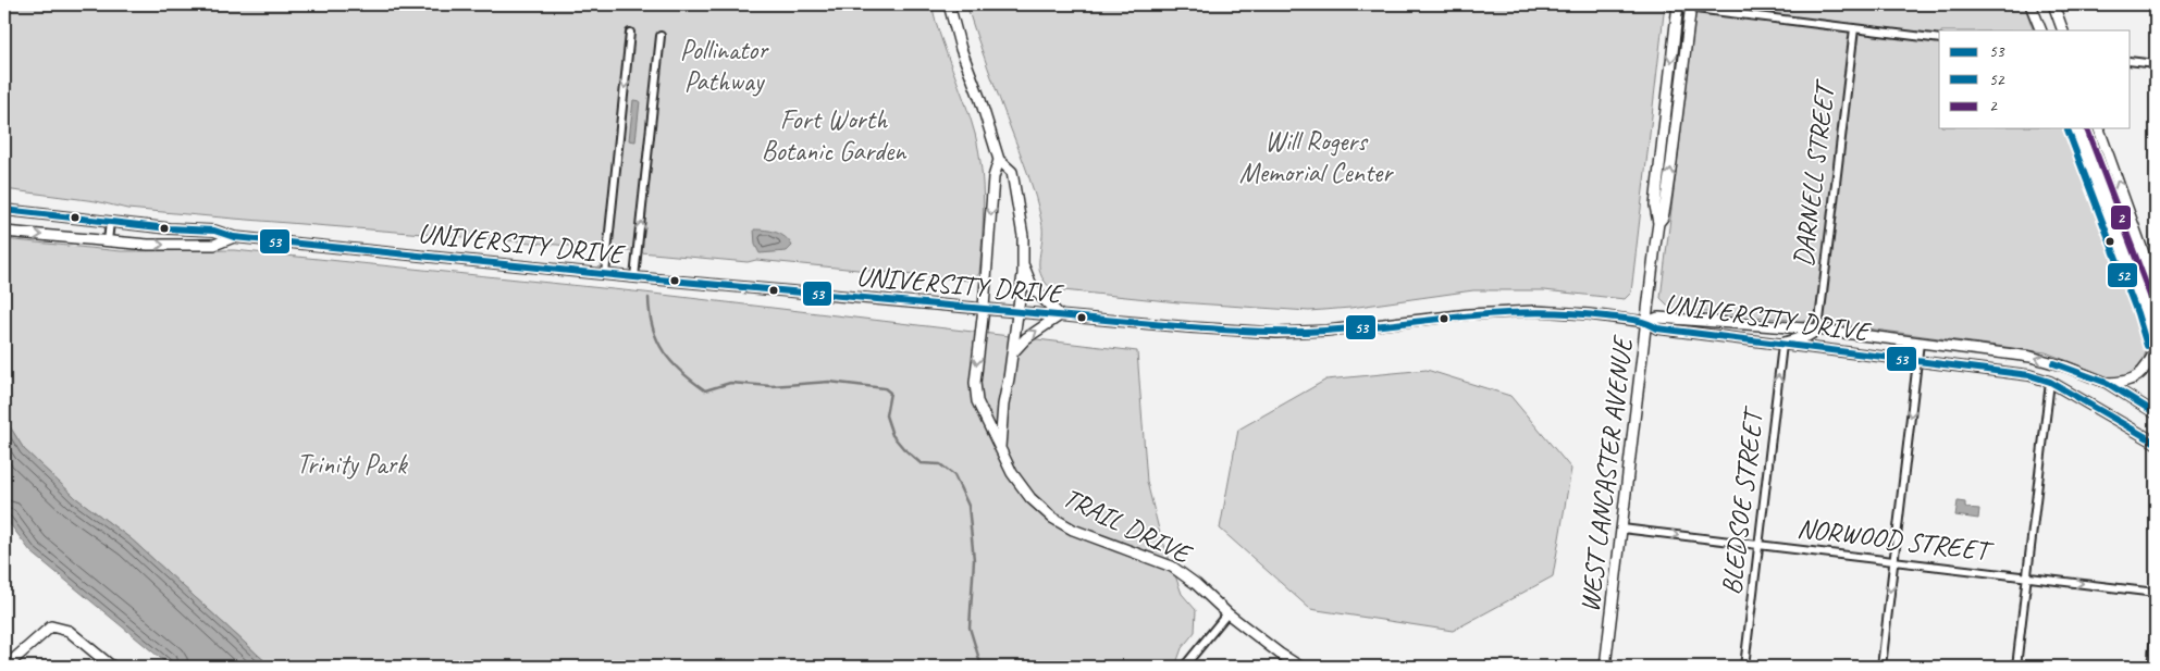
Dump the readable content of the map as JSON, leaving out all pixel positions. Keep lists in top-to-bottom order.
{
  "streets": {
    "main road": ["UNIVERSITY DRIVE", "WEST LANCASTER AVENUE", "TRAIL DRIVE"],
    "street": ["DARNELL STREET", "BLEDSOE STREET", "NORWOOD STREET"]
  },
  "crossings": [
    ["DARNELL STREET", "UNIVERSITY DRIVE"],
    ["UNIVERSITY DRIVE", "WEST LANCASTER AVENUE"],
    ["UNIVERSITY DRIVE", "BLEDSOE STREET"],
    ["UNIVERSITY DRIVE", "TRAIL DRIVE"],
    ["WEST LANCASTER AVENUE", "NORWOOD STREET"],
    ["BLEDSOE STREET", "NORWOOD STREET"]
  ],
  "one_way": ["BLEDSOE STREET", "NORWOOD STREET"],
  "parks": [
    "Pollinator Pathway",
    "Fort Worth Botanic Garden",
    "Will Rogers Memorial Center",
    "Trinity Park"
  ],
  "lines": ["transit line 2", "transit line 52", "transit line 53"],
  "legend": ["53", "52", "2"]
}
